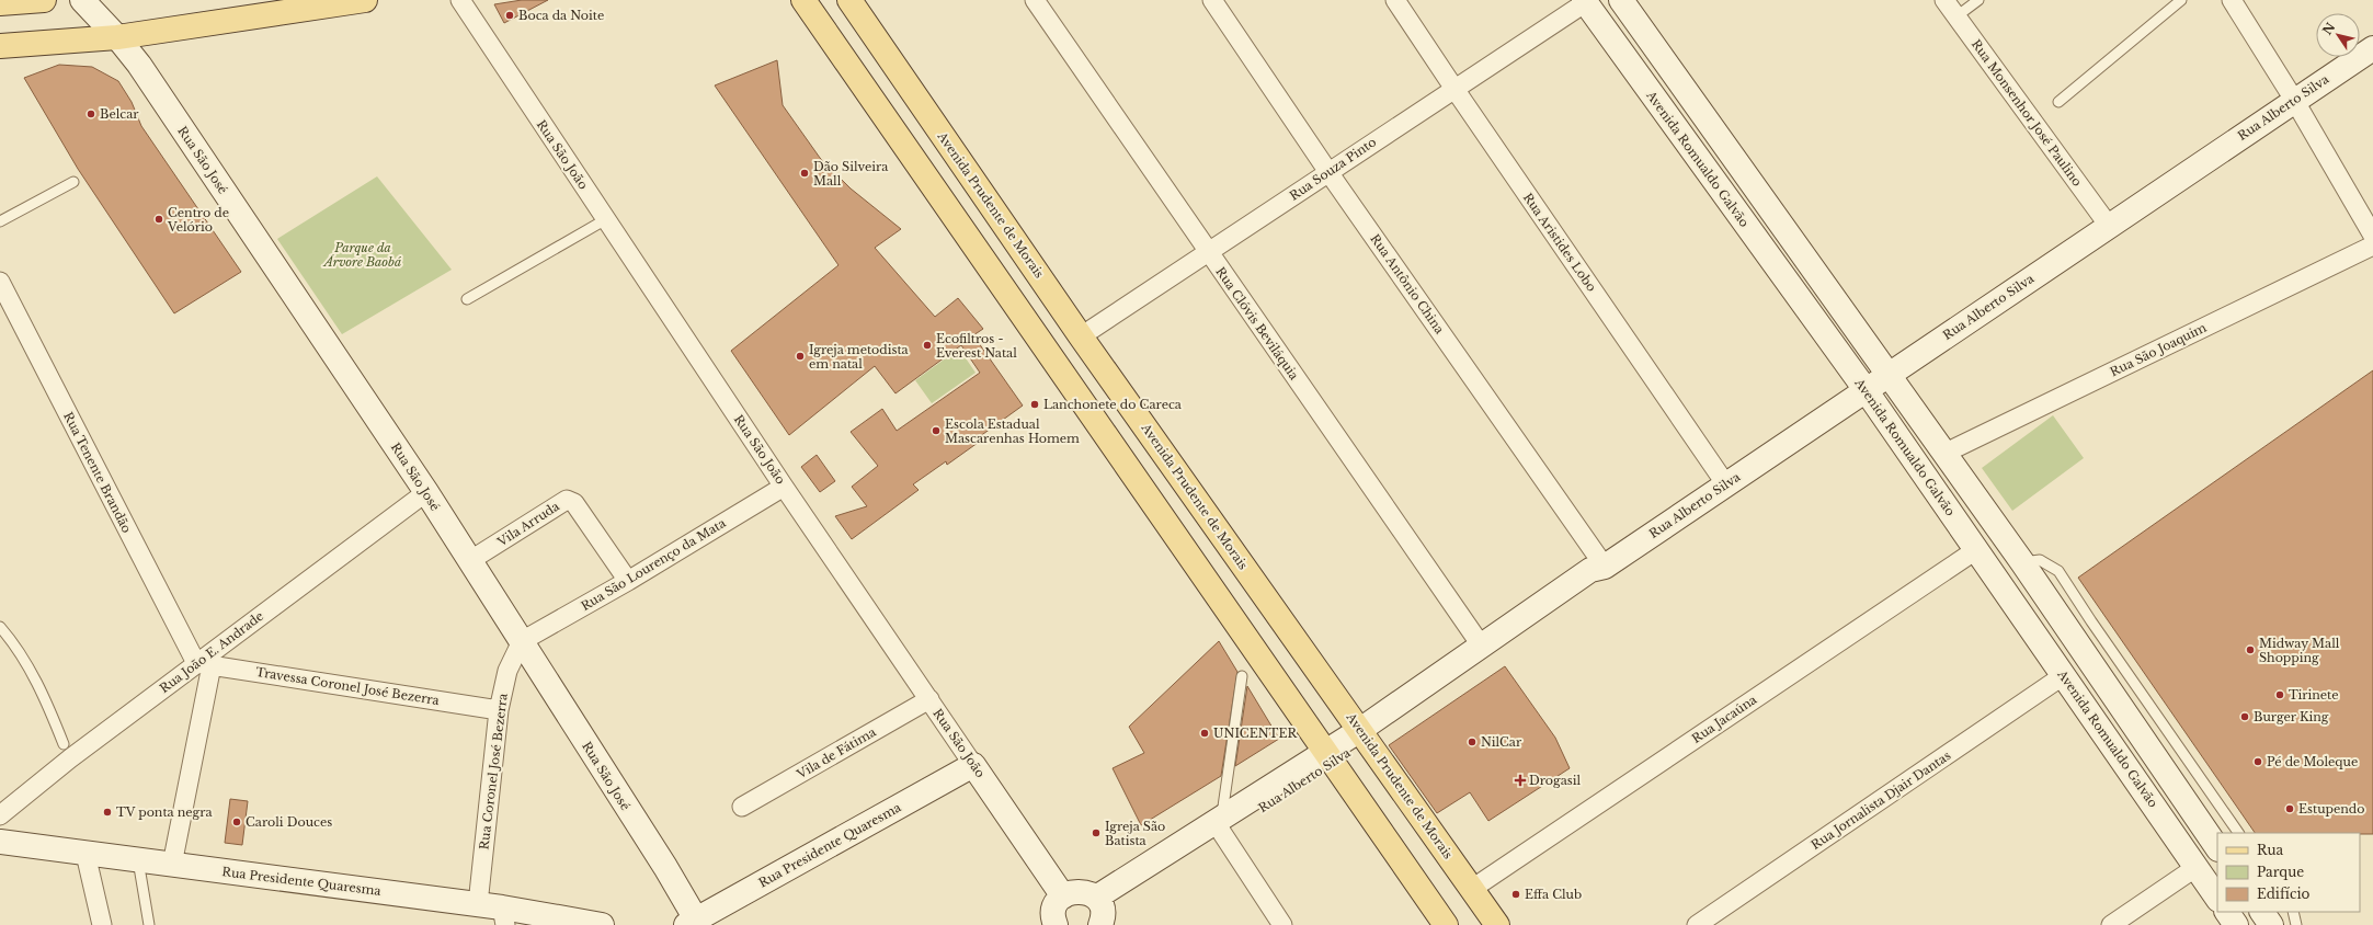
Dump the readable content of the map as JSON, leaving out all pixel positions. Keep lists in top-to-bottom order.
{
  "streets": {
    "main road": [
      "Rua Alberto Silva",
      "Rua São João",
      "Avenida Romualdo Galvão",
      "Rua São José",
      "Avenida Prudente de Morais",
      "Rua Presidente Quaresma"
    ],
    "street": [
      "Rua Monsenhor José Paulino",
      "Rua Souza Pinto",
      "Rua Aristides Lobo",
      "Rua Antônio China",
      "Rua Clóvis Beviláquia",
      "Rua São Joaquim",
      "Rua Tenente Brandão",
      "Vila Arruda",
      "Rua São Lourenço da Mata",
      "Rua João E. Andrade",
      "Travessa Coronel José Bezerra",
      "Rua Jacaúna",
      "Vila de Fátima",
      "Rua Coronel José Bezerra",
      "Rua Jornalista Djair Dantas"
    ]
  },
  "crossings": [
    ["Rua Alberto Silva", "Rua Monsenhor José Paulino"],
    ["Rua Alberto Silva", "Avenida Romualdo Galvão"],
    ["Rua Alberto Silva", "Avenida Prudente de Morais"],
    ["Rua Alberto Silva", "Rua Aristides Lobo"],
    ["Rua Alberto Silva", "Rua Antônio China"],
    ["Rua Alberto Silva", "Rua Clóvis Beviláquia"],
    ["Rua São João", "Rua São Lourenço da Mata"],
    ["Rua São João", "Vila de Fátima"],
    ["Rua São João", "Rua Presidente Quaresma"],
    ["Avenida Romualdo Galvão", "Rua Souza Pinto"],
    ["Avenida Romualdo Galvão", "Rua Jacaúna"],
    ["Avenida Romualdo Galvão", "Rua Jornalista Djair Dantas"],
    ["Rua São José", "Vila Arruda"],
    ["Rua São José", "Rua São Lourenço da Mata"],
    ["Rua São José", "Rua João E. Andrade"],
    ["Rua São José", "Rua Coronel José Bezerra"],
    ["Rua São José", "Rua Presidente Quaresma"],
    ["Rua Souza Pinto", "Avenida Prudente de Morais"],
    ["Rua Souza Pinto", "Rua Aristides Lobo"],
    ["Rua Souza Pinto", "Rua Antônio China"],
    ["Rua Souza Pinto", "Rua Clóvis Beviláquia"],
    ["Avenida Prudente de Morais", "Rua Jacaúna"],
    ["Rua Tenente Brandão", "Rua João E. Andrade"],
    ["Rua Tenente Brandão", "Travessa Coronel José Bezerra"],
    ["Vila Arruda", "Rua São Lourenço da Mata"],
    ["Rua São Lourenço da Mata", "Rua Coronel José Bezerra"],
    ["Rua João E. Andrade", "Travessa Coronel José Bezerra"],
    ["Travessa Coronel José Bezerra", "Rua Coronel José Bezerra"],
    ["Rua Coronel José Bezerra", "Rua Presidente Quaresma"]
  ],
  "parks": ["Parque da Árvore Baobá"],
  "places": {
    "other": [
      "Boca da Noite",
      "Belcar",
      "Dão Silveira Mall",
      "Centro de Velório",
      "Ecofiltros - Everest Natal",
      "Igreja metodista em natal",
      "Lanchonete do Careca",
      "Escola Estadual Mascarenhas Homem",
      "Midway Mall Shopping",
      "Tirinete",
      "Burger King",
      "UNICENTER",
      "NilCar",
      "Pé de Moleque",
      "Estupendo",
      "TV ponta negra",
      "Caroli Douces",
      "Igreja São Batista",
      "Effa Club"
    ],
    "health": ["Drogasil"]
  },
  "legend": ["Rua", "Parque", "Edifício"],
  "north": "top left"
}
